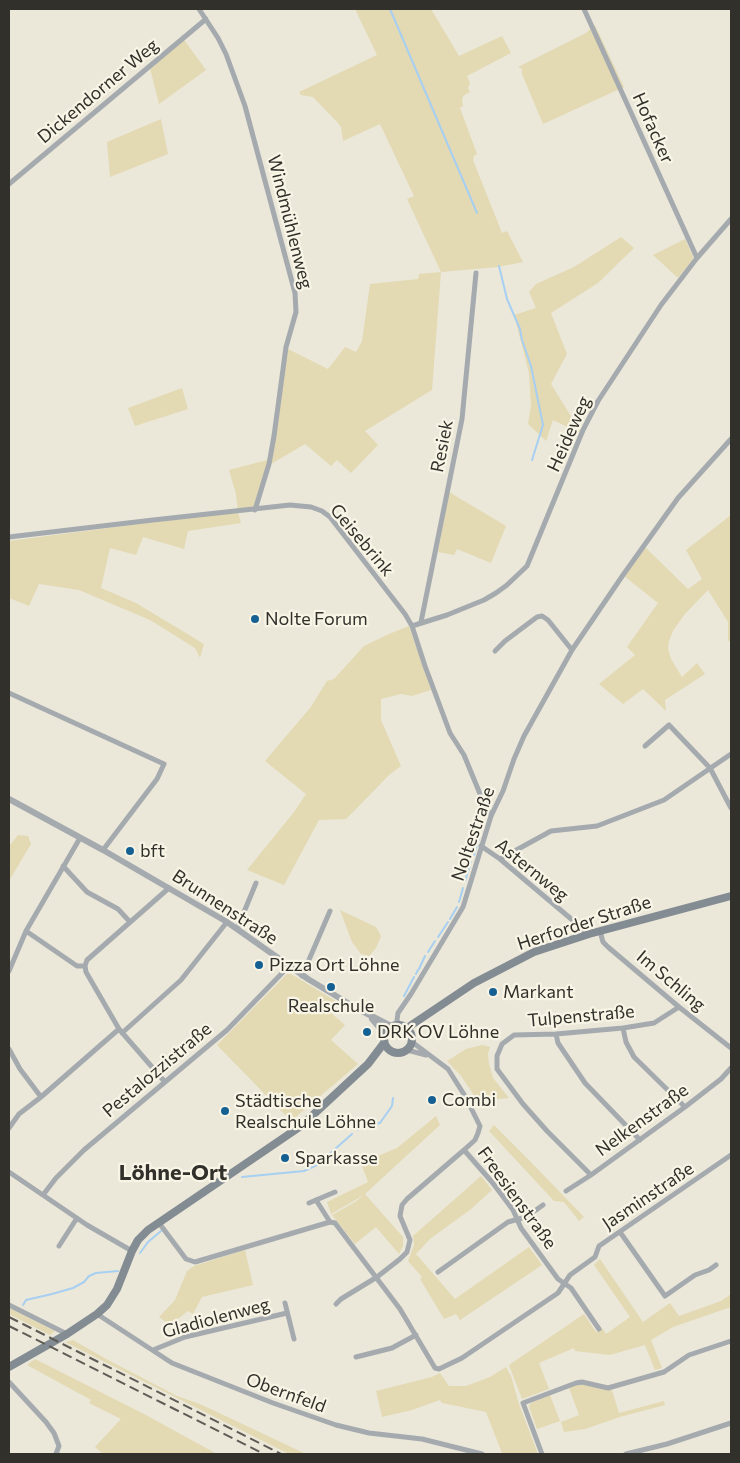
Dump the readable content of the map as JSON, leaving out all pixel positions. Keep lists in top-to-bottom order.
{
  "streets": {
    "main road": ["Herforder Straße"],
    "street": [
      "Dickendorner Weg",
      "Hofacker",
      "Windmühlenweg",
      "Heideweg",
      "Resiek",
      "Geisebrink",
      "Noltestraße",
      "Asternweg",
      "Brunnenstraße",
      "Im Schling",
      "Tulpenstraße",
      "Pestalozzistraße",
      "Nelkenstraße",
      "Jasminstraße",
      "Freesienstraße",
      "Gladiolenweg",
      "Obernfeld"
    ]
  },
  "crossings": [
    ["Dickendorner Weg", "Windmühlenweg"],
    ["Hofacker", "Heideweg"],
    ["Windmühlenweg", "Geisebrink"],
    ["Heideweg", "Resiek"],
    ["Heideweg", "Geisebrink"],
    ["Geisebrink", "Noltestraße"],
    ["Noltestraße", "Asternweg"],
    ["Noltestraße", "Brunnenstraße"],
    ["Noltestraße", "Herforder Straße"],
    ["Noltestraße", "Freesienstraße"],
    ["Asternweg", "Herforder Straße"],
    ["Brunnenstraße", "Herforder Straße"],
    ["Brunnenstraße", "Pestalozzistraße"],
    ["Brunnenstraße", "Freesienstraße"],
    ["Herforder Straße", "Im Schling"],
    ["Herforder Straße", "Freesienstraße"],
    ["Im Schling", "Tulpenstraße"],
    ["Tulpenstraße", "Nelkenstraße"],
    ["Jasminstraße", "Freesienstraße"],
    ["Gladiolenweg", "Obernfeld"]
  ],
  "districts": ["Löhne-Ort"],
  "places": [
    "Nolte Forum",
    "bft",
    "Pizza Ort Löhne",
    "Realschule",
    "Markant",
    "DRK OV Löhne",
    "Combi",
    "Städtische Realschule Löhne",
    "Sparkasse"
  ]
}
